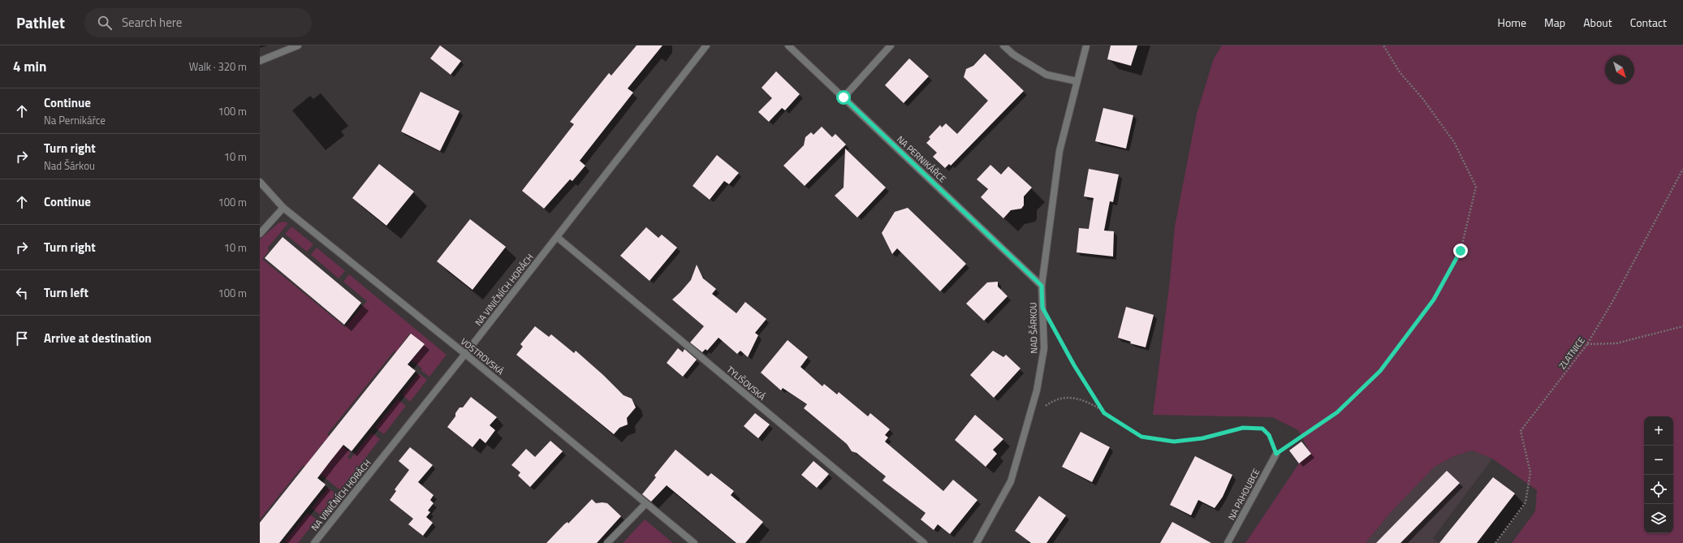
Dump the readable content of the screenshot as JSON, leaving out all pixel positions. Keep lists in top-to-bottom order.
{
  "streets": {
    "street": [
      "NA PERNIKÁŘCE",
      "NA VINIČNÍCH HORÁCH",
      "NAD ŠÁRKOU",
      "VOSTROVSKÁ",
      "TYLIŠOVSKÁ",
      "NA PAHOUBCE"
    ],
    "path": ["ZLATNICE"]
  },
  "crossings": [
    ["NA PERNIKÁŘCE", "NAD ŠÁRKOU"],
    ["NA VINIČNÍCH HORÁCH", "VOSTROVSKÁ"],
    ["NA VINIČNÍCH HORÁCH", "TYLIŠOVSKÁ"]
  ],
  "north": "bottom right",
  "page": {
    "header": "Pathlet",
    "search": "Search here",
    "nav": [
      "Home",
      "Map",
      "About",
      "Contact"
    ],
    "heading": ["4 min", "Walk · 320 m"],
    "list": [
      ["Continue", "Na Pernikářce", "100 m"],
      ["Turn right", "Nad Šárkou", "10 m"],
      ["Continue", "100 m"],
      ["Turn right", "10 m"],
      ["Turn left", "100 m"],
      "Arrive at destination"
    ],
    "map_buttons": ["+", "−"]
  }
}
